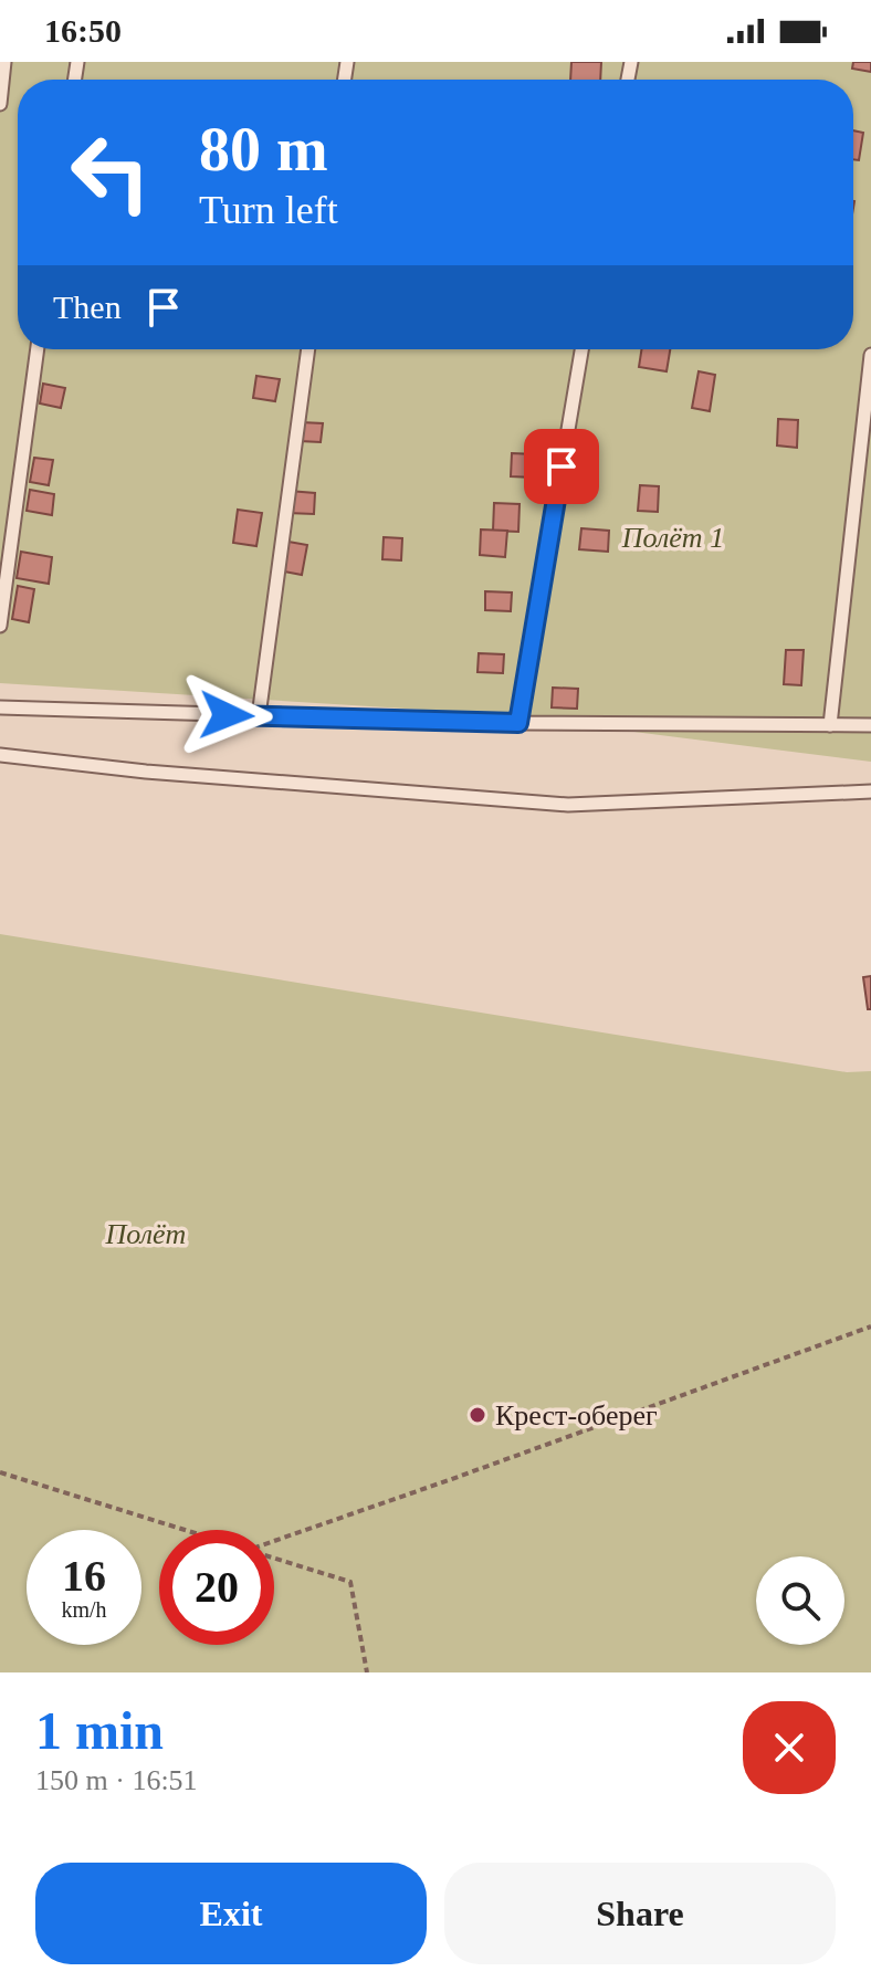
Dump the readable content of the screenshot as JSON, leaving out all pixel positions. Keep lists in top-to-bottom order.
{
  "parks": ["Полёт 1", "Полёт"],
  "places": ["Крест-оберег"],
  "page": {
    "status": "16:50",
    "turn": ["80 m", "Turn left"],
    "then": "Then",
    "speed": "16 km/h",
    "limit": "20",
    "heading": ["1 min", "150 m · 16:51"],
    "buttons": ["Exit", "Share"]
  }
}
